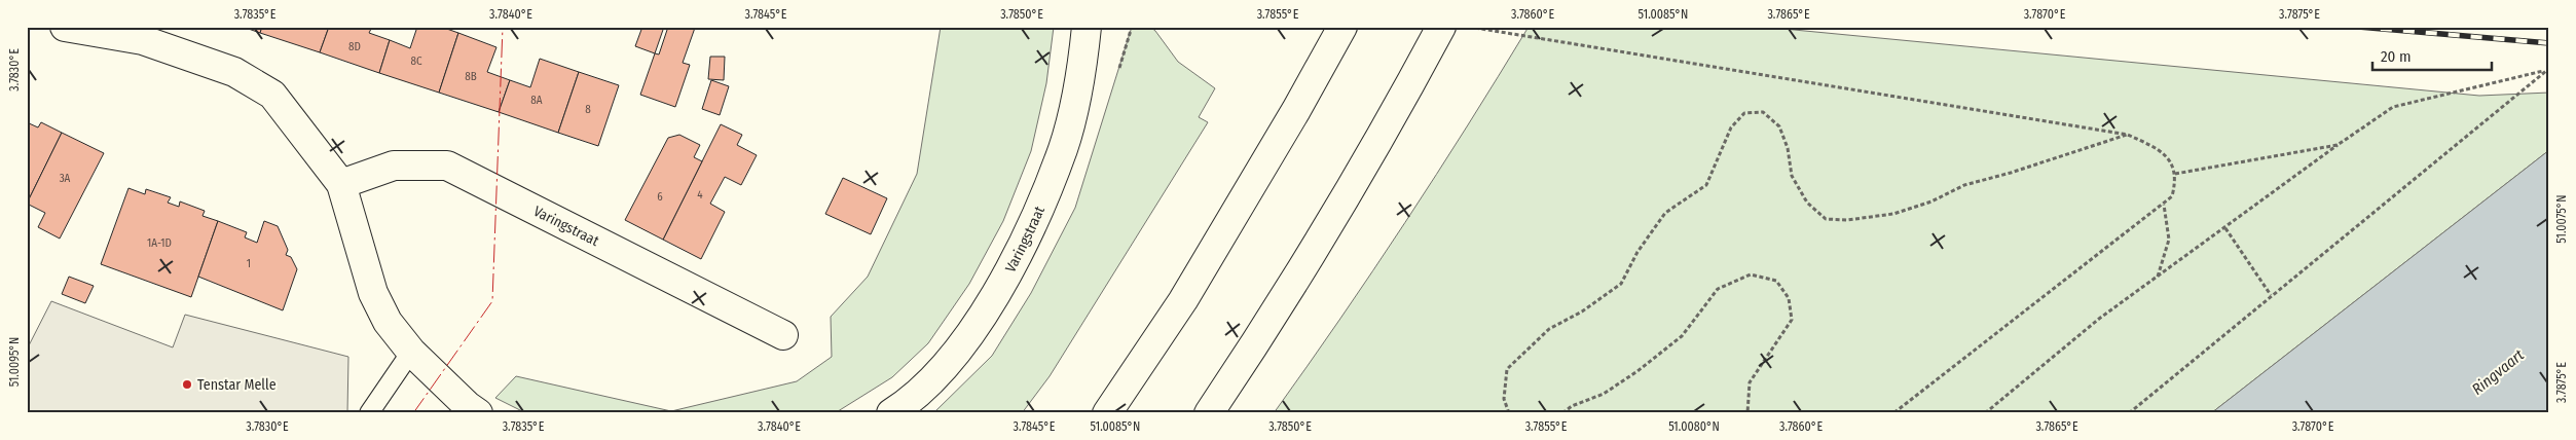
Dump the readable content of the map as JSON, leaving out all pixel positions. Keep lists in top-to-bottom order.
{
  "streets": {
    "main road": ["Varingstraat"]
  },
  "water": ["Ringvaart"],
  "places": ["Tenstar Melle"],
  "house_numbers": [
    "8D",
    "8C",
    "8B",
    "8A",
    "8",
    "3A",
    "4",
    "6",
    "1A-1D",
    "1"
  ],
  "scale_bar": "20 m",
  "coordinates": [
    "3.7835°E",
    "3.7840°E",
    "3.7845°E",
    "3.7850°E",
    "3.7855°E",
    "3.7860°E",
    "51.0085°N",
    "3.7865°E",
    "3.7870°E",
    "3.7875°E",
    "3.7830°E",
    "51.0075°N",
    "51.0095°N",
    "51.0080°N"
  ]
}
